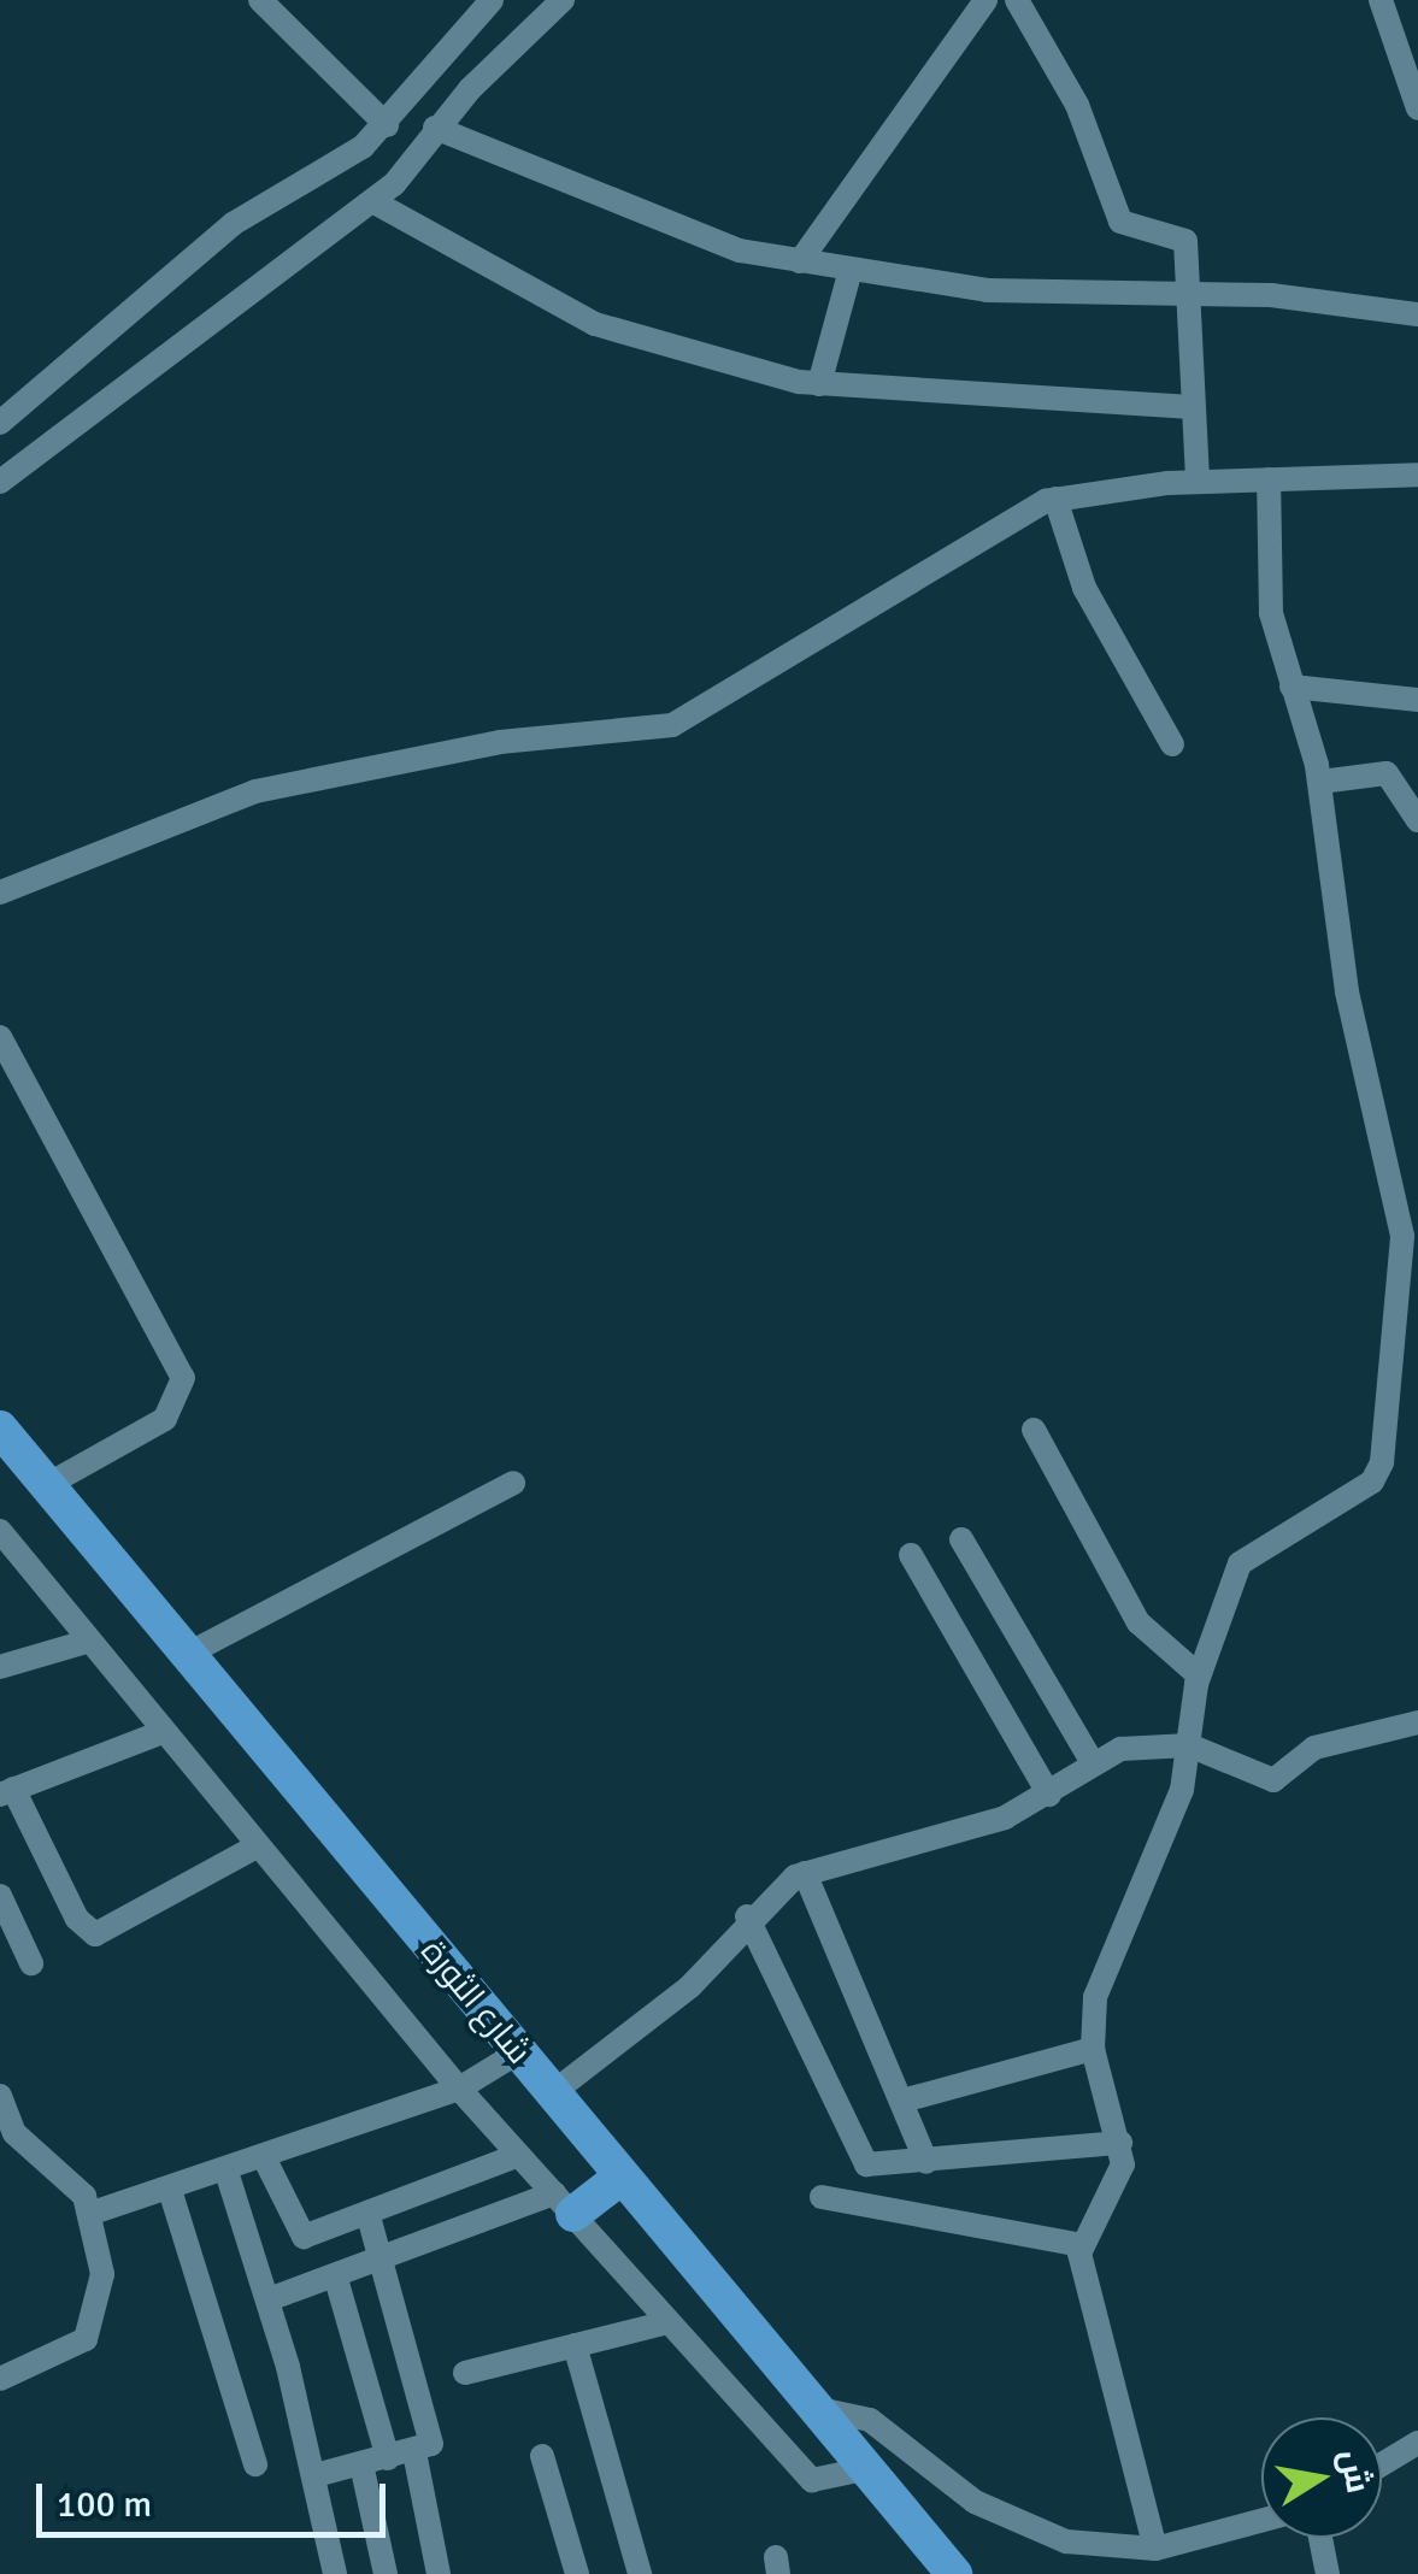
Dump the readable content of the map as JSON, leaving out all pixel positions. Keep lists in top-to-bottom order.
{
  "streets": {
    "main road": ["شارع الثورة"]
  },
  "scale_bar": "100 m",
  "north": "right"
}
